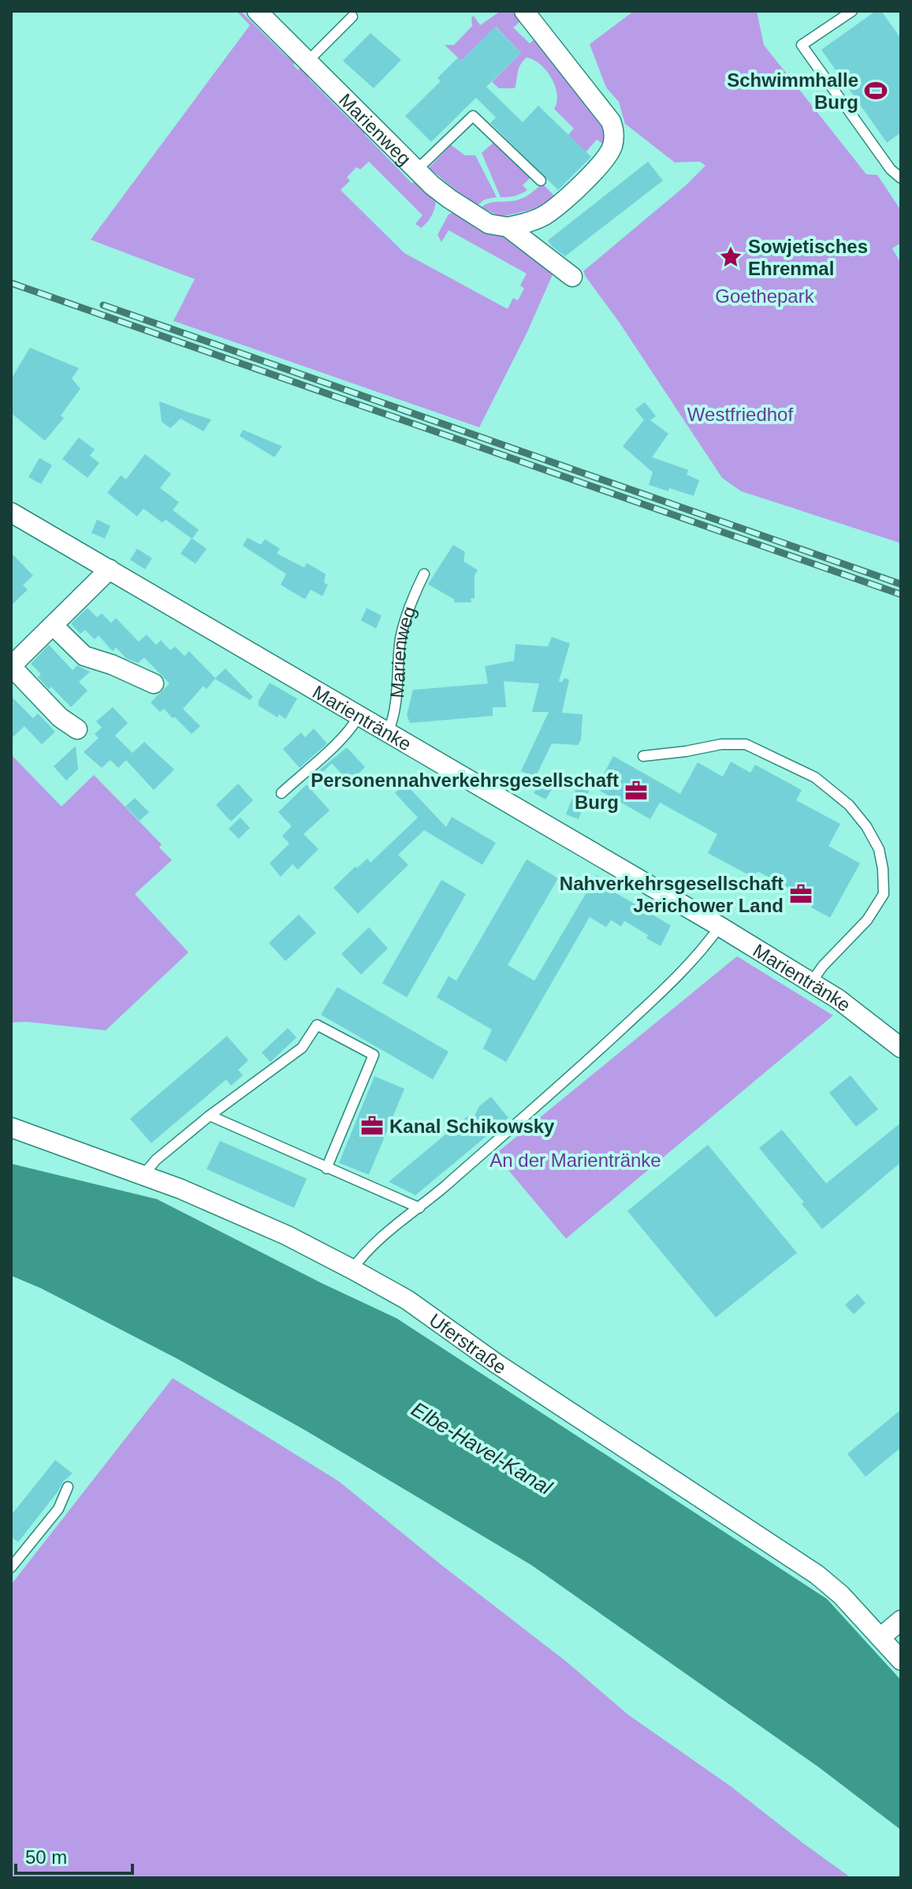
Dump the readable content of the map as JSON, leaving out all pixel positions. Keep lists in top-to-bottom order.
{
  "streets": {
    "street": ["Marienweg", "Marientränke", "Uferstraße"]
  },
  "crossings": [
    ["Marienweg", "Marientränke"]
  ],
  "water": ["Elbe-Havel-Kanal"],
  "parks": ["Goethepark", "Westfriedhof", "An der Marientränke"],
  "places": {
    "sports": ["Schwimmhalle Burg"],
    "place": ["Sowjetisches Ehrenmal"],
    "office": ["Personennahverkehrsgesellschaft Burg", "Nahverkehrsgesellschaft Jerichower Land", "Kanal Schikowsky"]
  },
  "scale_bar": "50 m"
}
